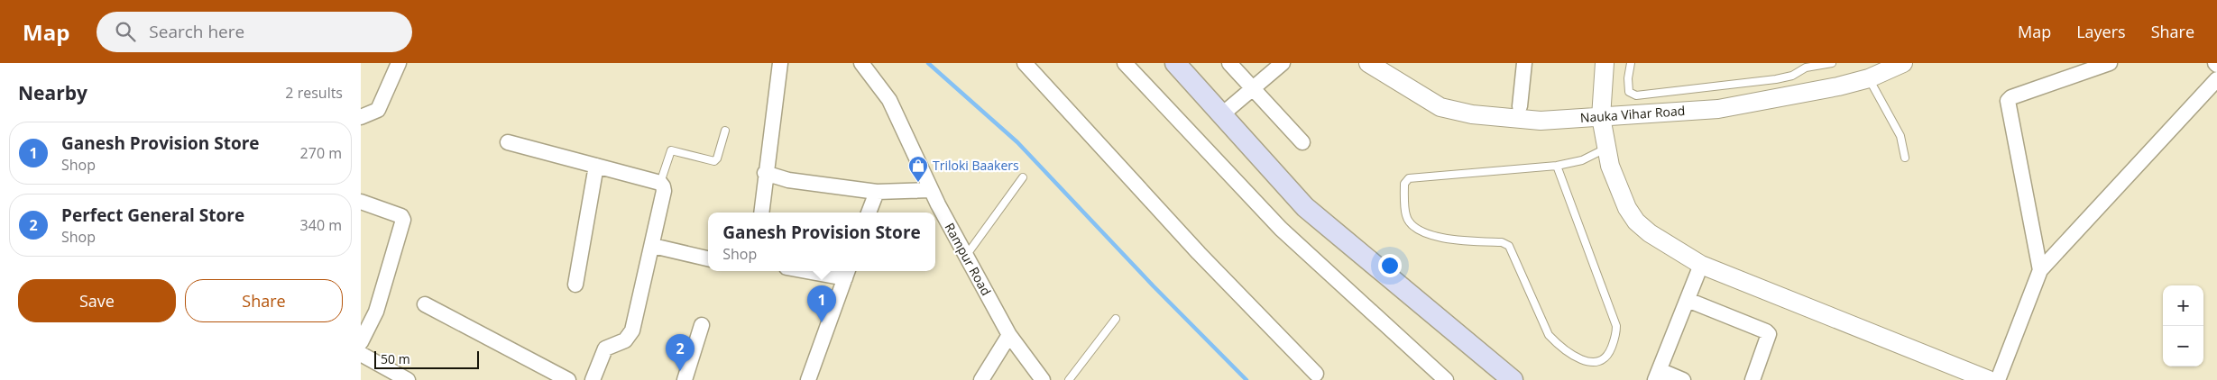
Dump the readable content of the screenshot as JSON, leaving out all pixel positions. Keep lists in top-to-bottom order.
{
  "streets": {
    "street": ["Nauka Vihar Road", "Rampur Road"]
  },
  "places": {
    "shop": ["Triloki Baakers"]
  },
  "scale_bar": "50 m",
  "page": {
    "header": "Map",
    "search": "Search here",
    "nav": ["Map", "Layers", "Share"],
    "heading": ["Nearby", "2 results"],
    "list": [
      {
        "mark": "1",
        "name": "Ganesh Provision Store",
        "note": "Shop",
        "value": "270 m"
      },
      {
        "mark": "2",
        "name": "Perfect General Store",
        "note": "Shop",
        "value": "340 m"
      }
    ],
    "popup": ["Ganesh Provision Store", "Shop"],
    "buttons": ["Save", "Share"],
    "map_buttons": ["+", "−"],
    "pins": ["1", "2"],
    "scale": "50 m"
  }
}
